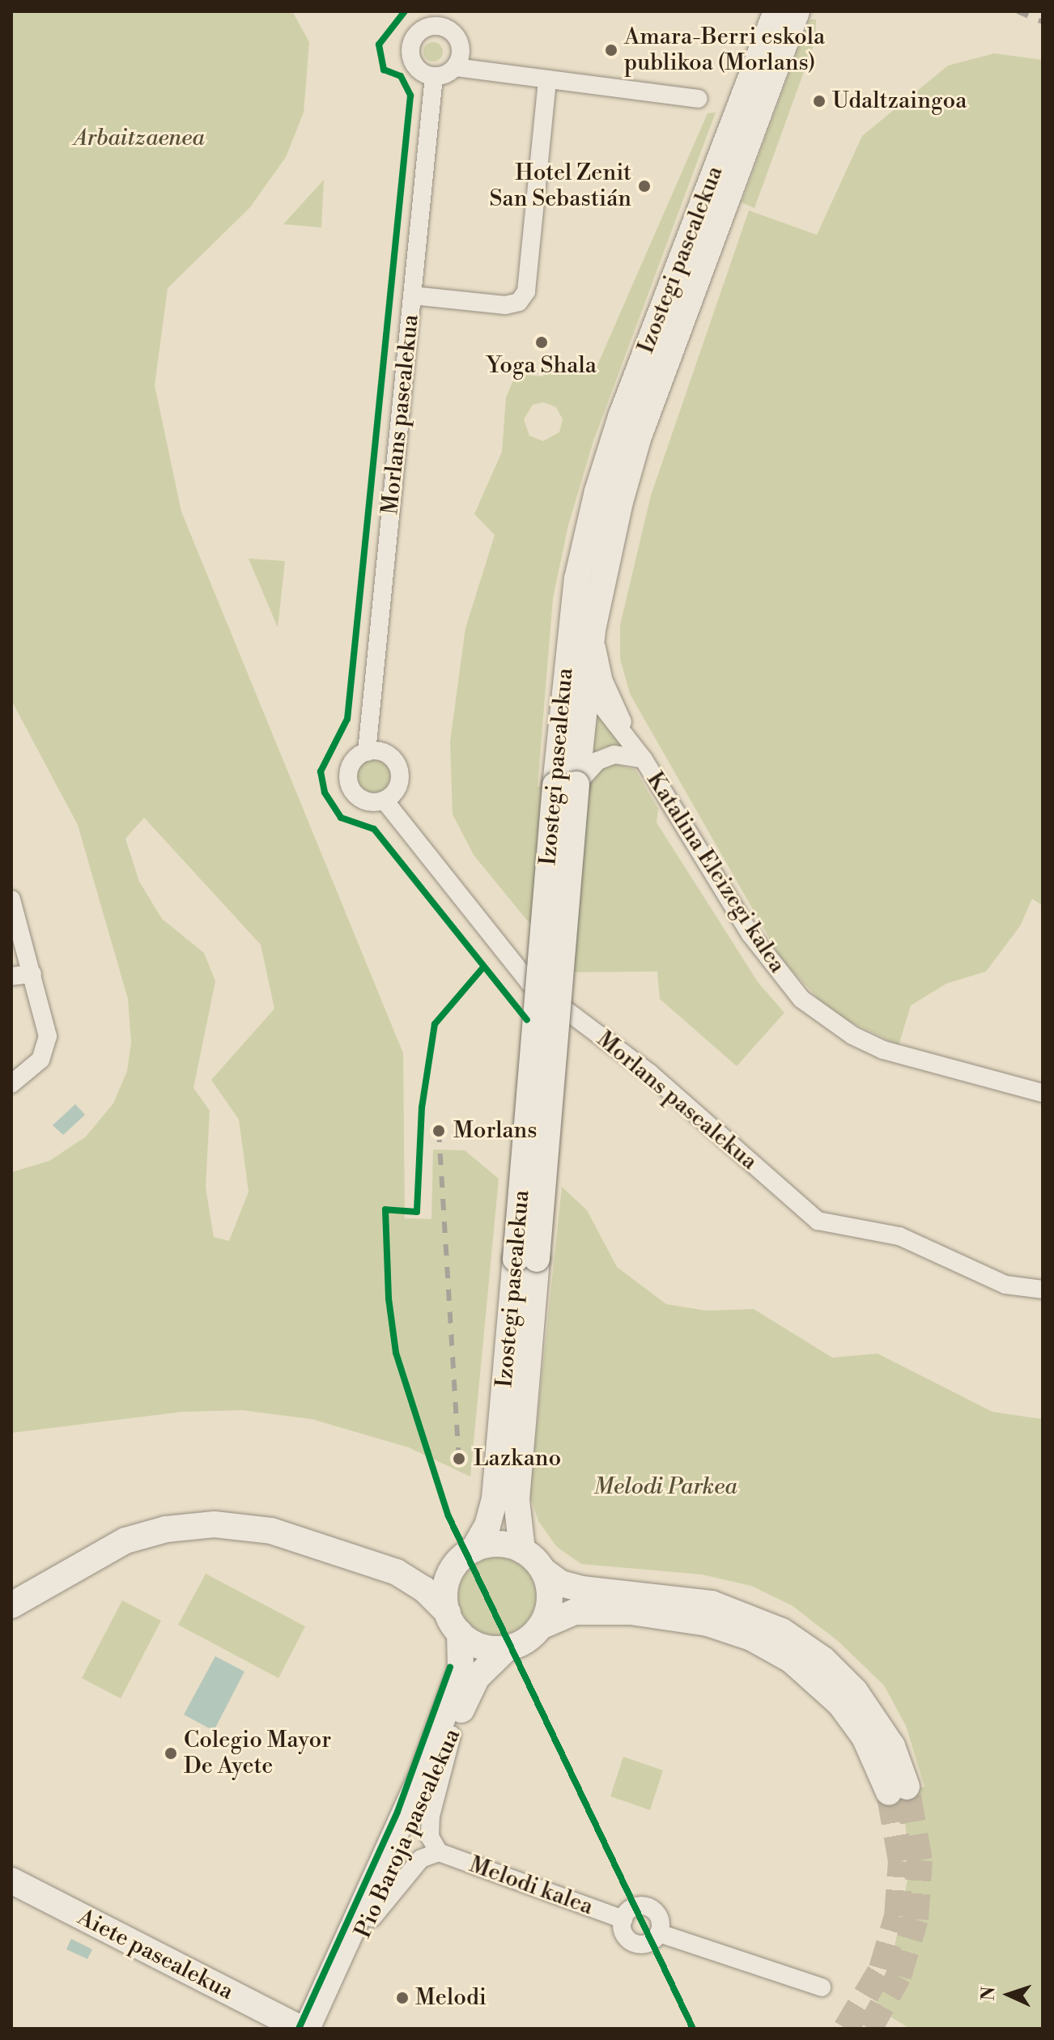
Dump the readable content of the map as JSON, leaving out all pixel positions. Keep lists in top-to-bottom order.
{
  "streets": {
    "main road": ["Izostegi pasealekua", "Pio Baroja pasealekua", "Aiete pasealekua"],
    "street": ["Morlans pasealekua", "Katalina Eleizegi kalea", "Melodi kalea"]
  },
  "crossings": [
    ["Izostegi pasealekua", "Katalina Eleizegi kalea"],
    ["Izostegi pasealekua", "Pio Baroja pasealekua"],
    ["Pio Baroja pasealekua", "Aiete pasealekua"]
  ],
  "parks": ["Arbaitzaenea", "Melodi Parkea"],
  "places": [
    "Amara-Berri eskola publikoa (Morlans)",
    "Udaltzaingoa",
    "Hotel Zenit San Sebastián",
    "Yoga Shala",
    "Morlans",
    "Lazkano",
    "Colegio Mayor De Ayete",
    "Melodi"
  ],
  "north": "left"
}
